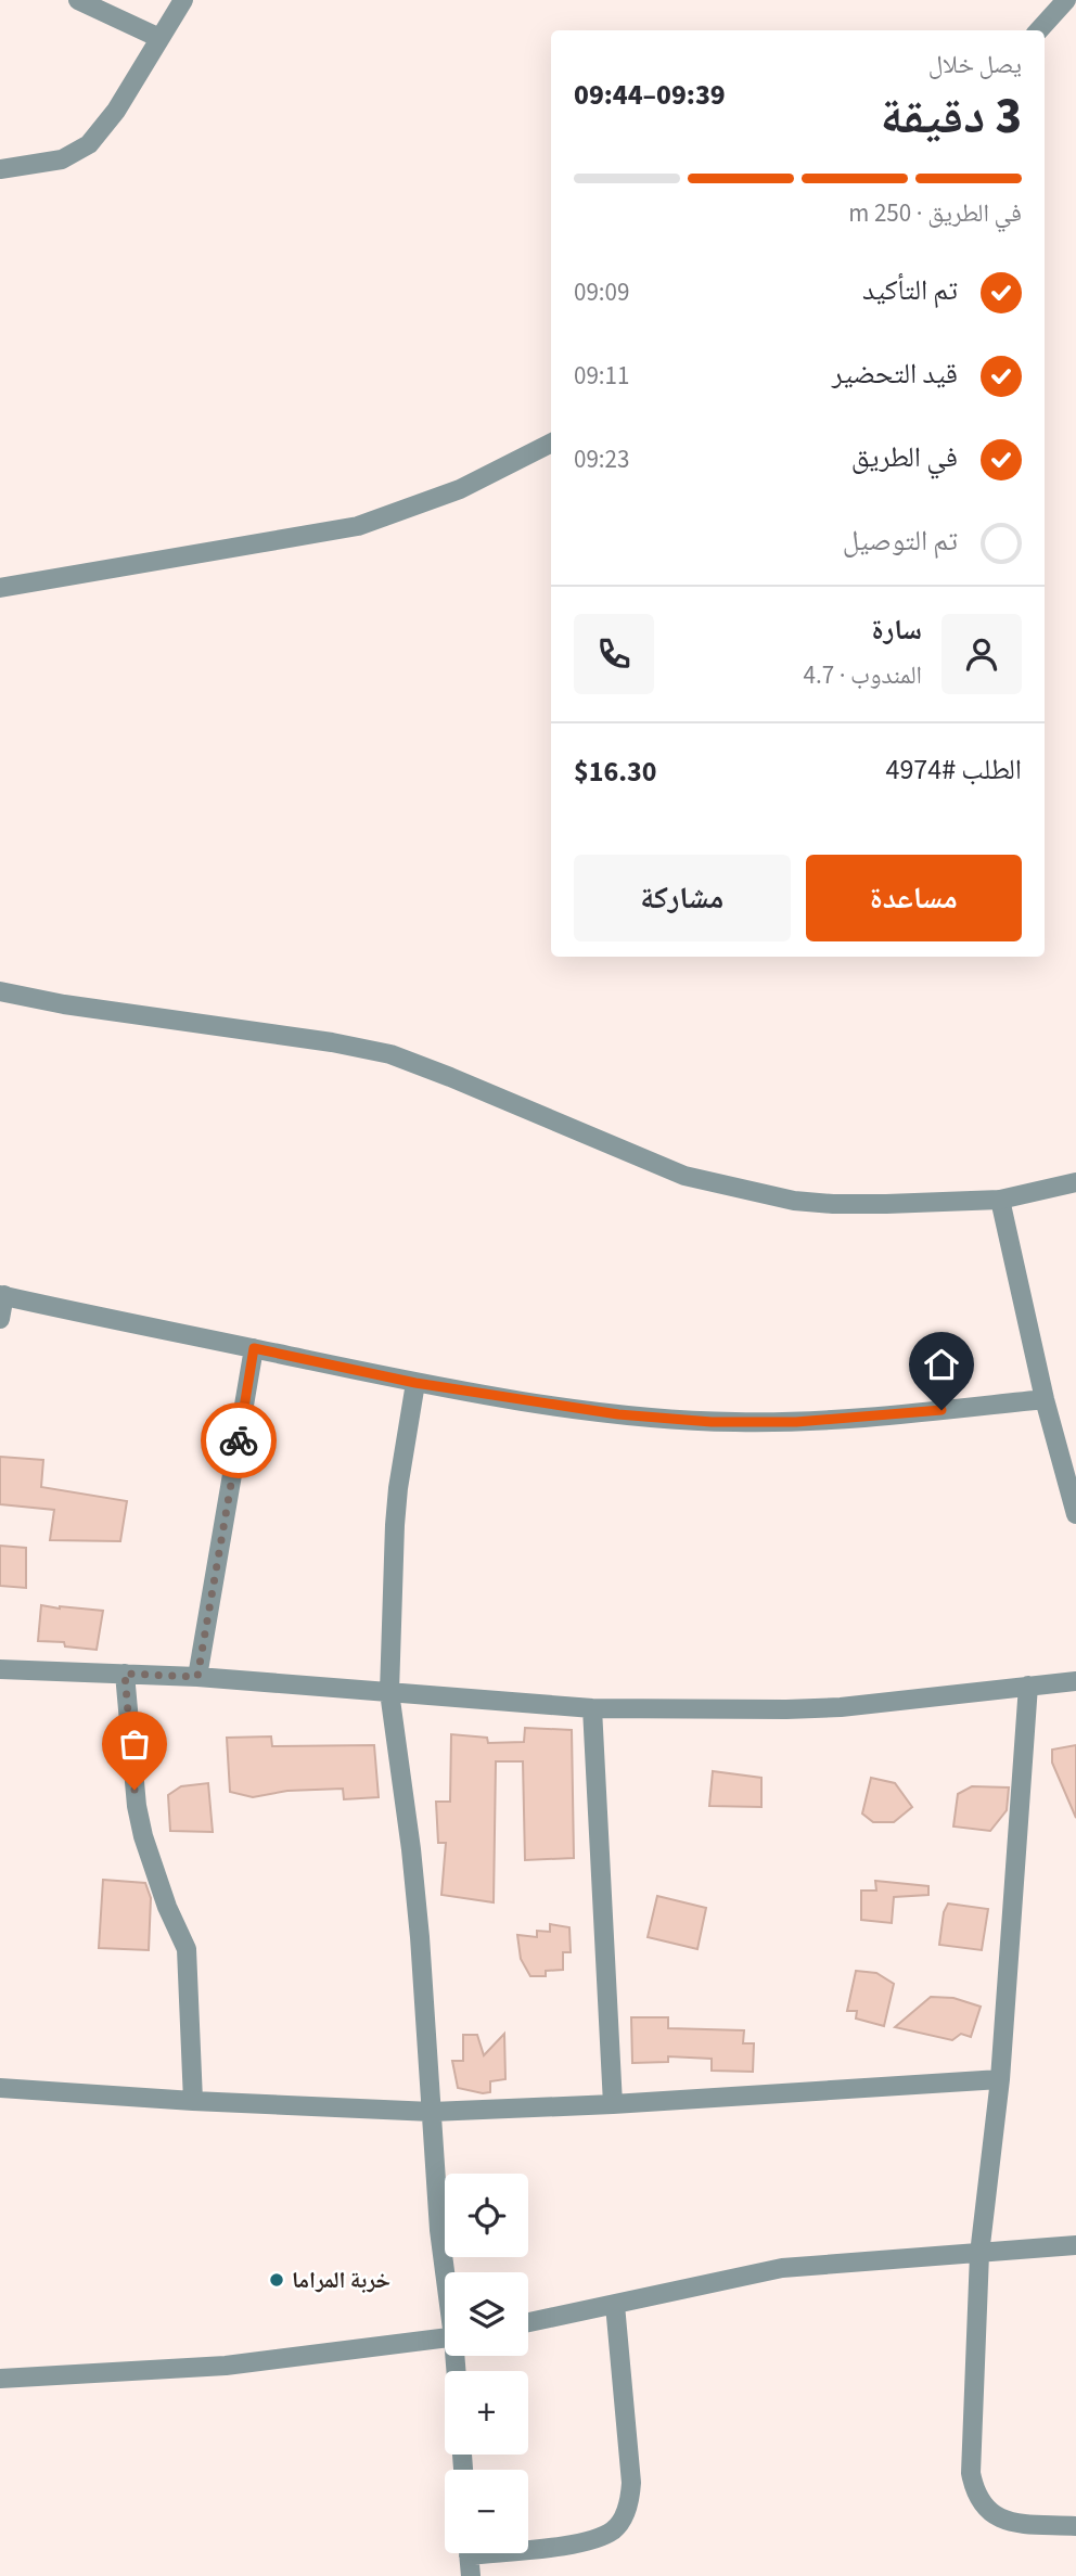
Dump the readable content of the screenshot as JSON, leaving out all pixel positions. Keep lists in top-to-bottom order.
{
  "places": ["خربة المراما"],
  "page": {
    "heading": ["3 دقيقة", "يصل خلال", "09:39–09:44"],
    "panel": [
      "سارة",
      "المندوب · 4.7",
      "الطلب #4974",
      "$16.30"
    ],
    "bar": "في الطريق · 250 m",
    "list": [
      ["تم التأكيد", "09:09"],
      ["قيد التحضير", "09:11"],
      ["في الطريق", "09:23"],
      "تم التوصيل"
    ],
    "buttons": ["مساعدة", "مشاركة"],
    "map_buttons": ["+", "−"]
  }
}
